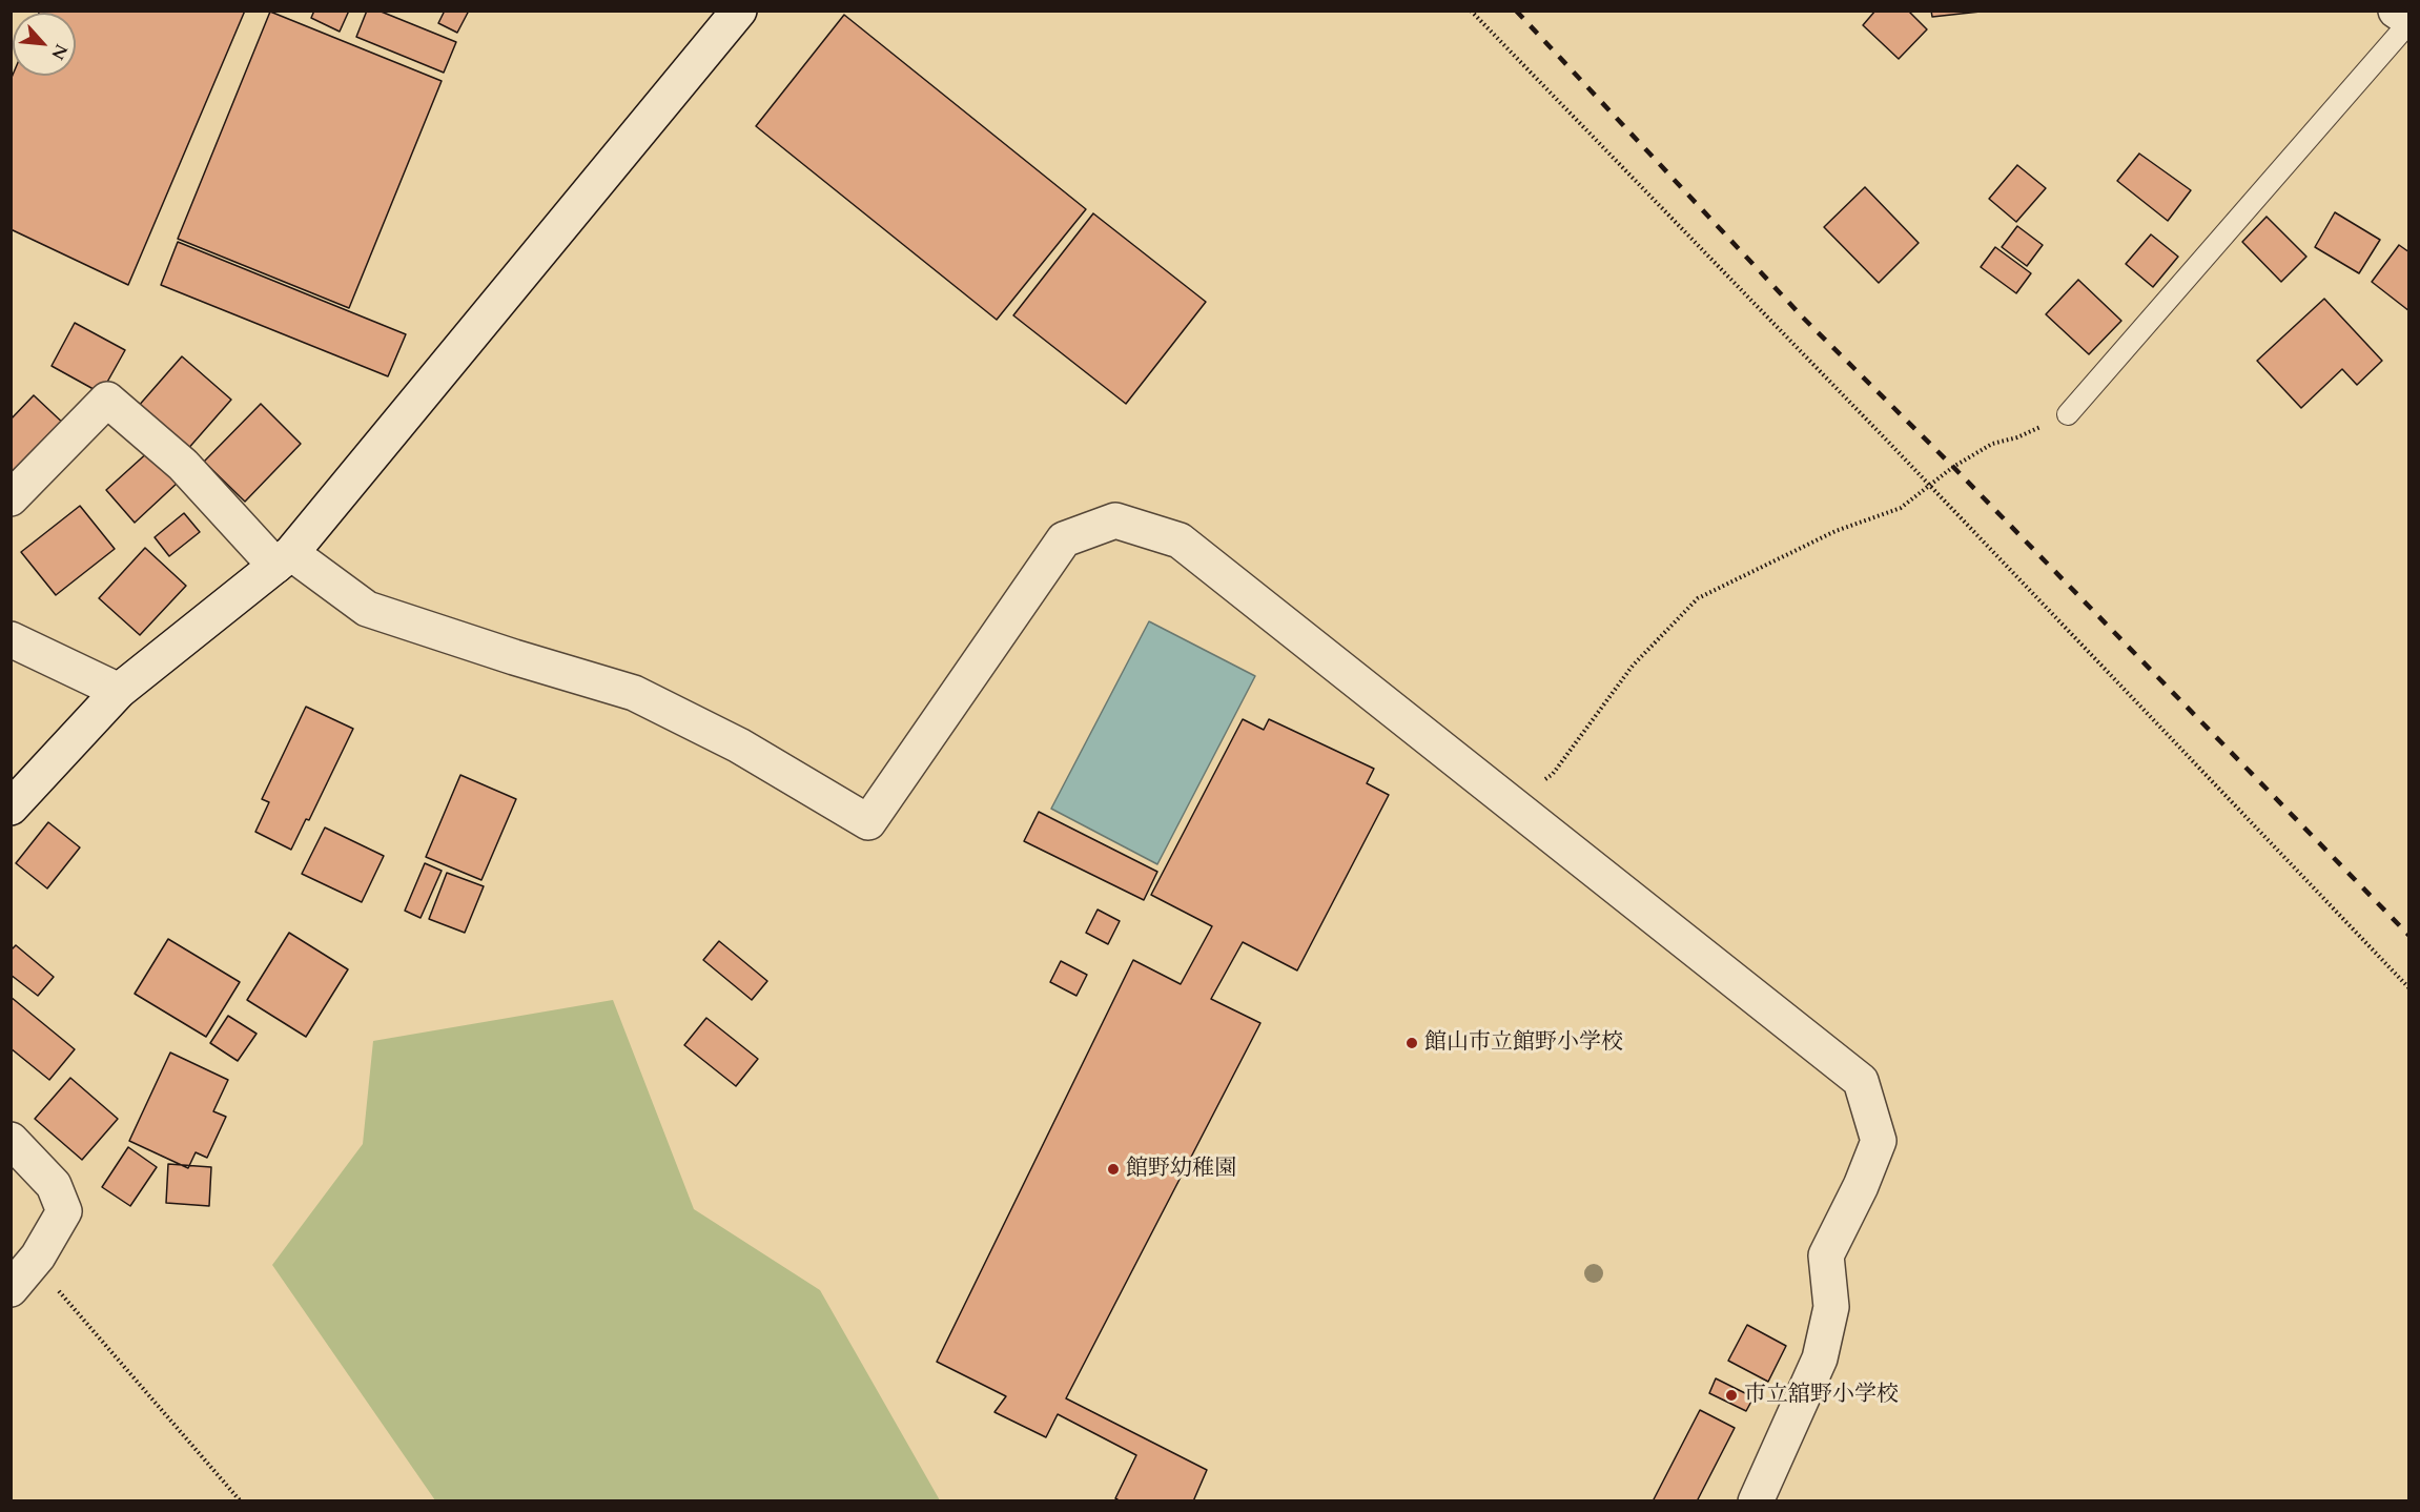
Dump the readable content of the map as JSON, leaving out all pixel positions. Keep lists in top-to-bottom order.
{
  "places": ["館山市立館野小学校", "館野幼稚園", "市立舘野小学校"],
  "north": "bottom right"
}
